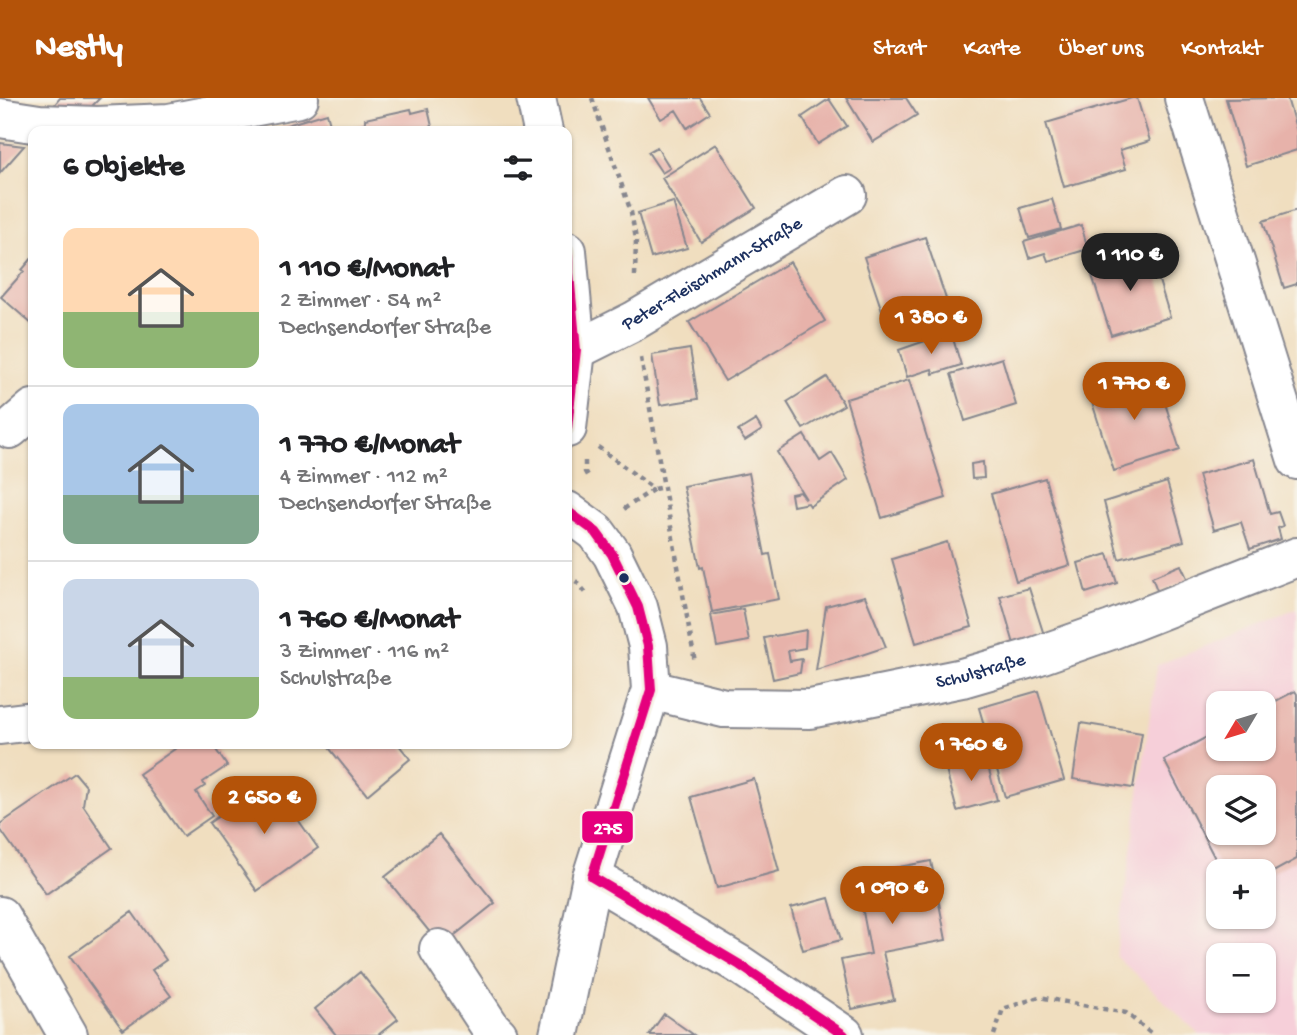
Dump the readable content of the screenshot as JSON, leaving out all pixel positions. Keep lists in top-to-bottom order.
{
  "streets": {
    "street": ["Peter-Fleischmann-Straße", "Schulstraße"]
  },
  "lines": ["transit line 275"],
  "north": "bottom left",
  "page": {
    "header": "Nestly",
    "nav": [
      "Start",
      "Karte",
      "Über uns",
      "Kontakt"
    ],
    "heading": "6 Objekte",
    "list": [
      {
        "name": "1 110 €/Monat",
        "note": "2 Zimmer · 54 m² · Dechsendorfer Straße"
      },
      {
        "name": "1 770 €/Monat",
        "note": "4 Zimmer · 112 m² · Dechsendorfer Straße"
      },
      {
        "name": "1 760 €/Monat",
        "note": "3 Zimmer · 116 m² · Schulstraße"
      }
    ],
    "price": [
      "1 110 €",
      "1 380 €",
      "1 770 €",
      "1 760 €",
      "2 650 €",
      "1 090 €"
    ],
    "map_buttons": ["+", "−"]
  }
}
